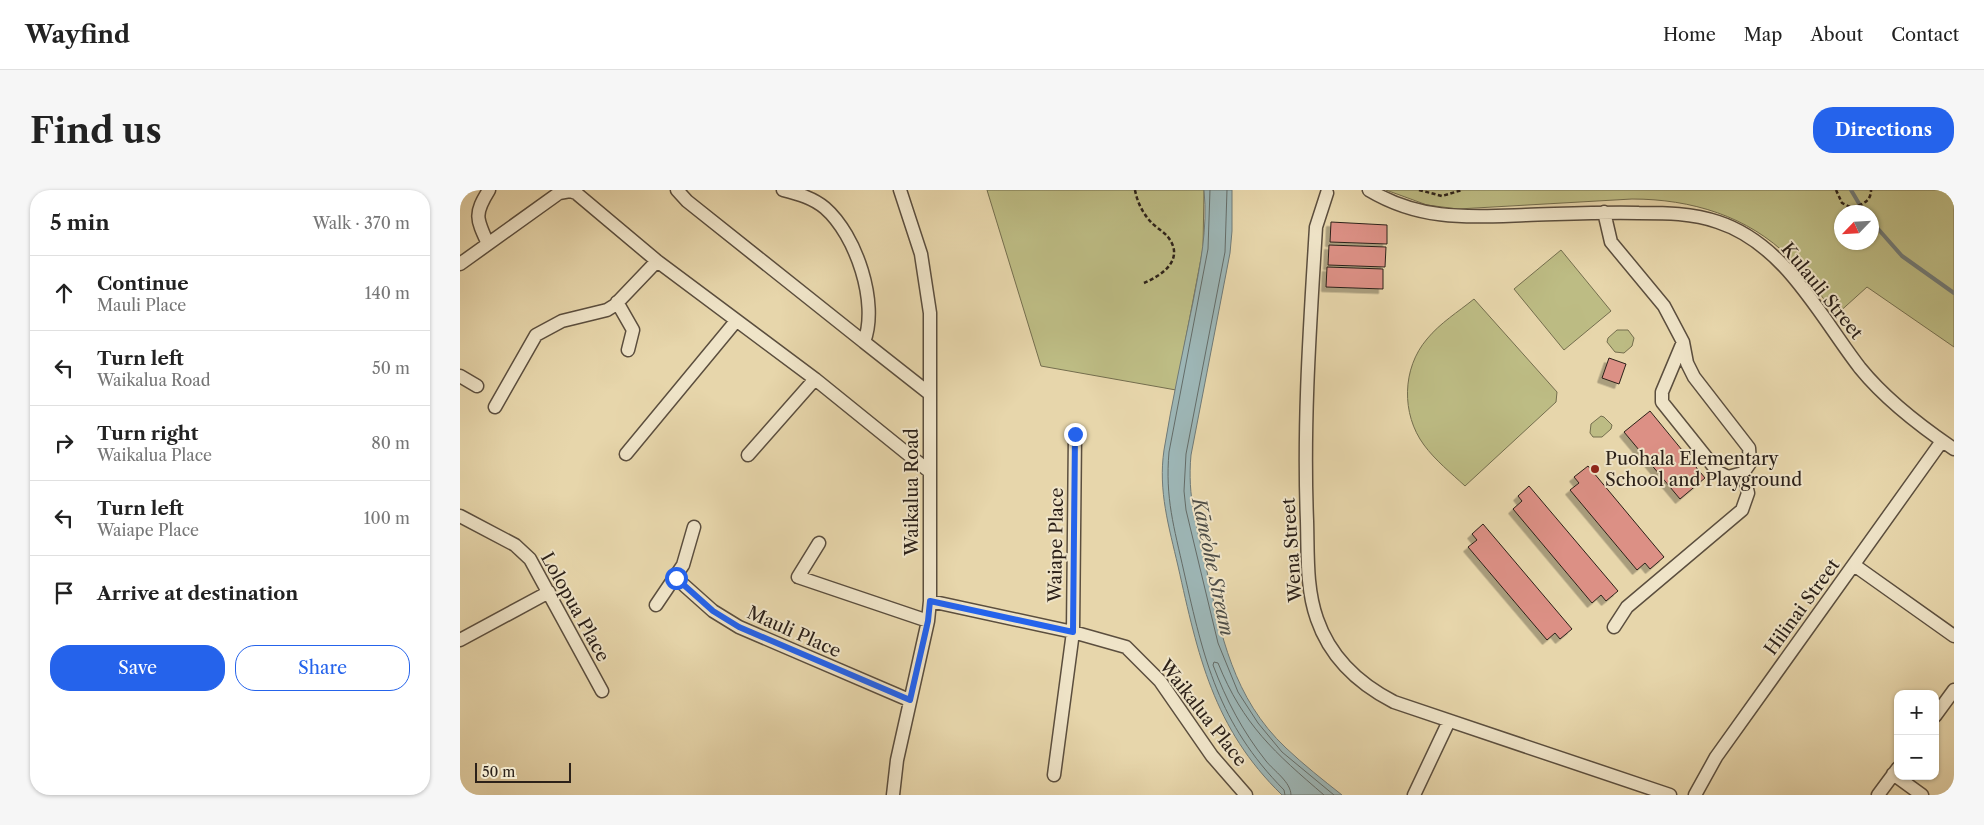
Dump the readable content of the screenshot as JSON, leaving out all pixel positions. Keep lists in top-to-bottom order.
{
  "streets": {
    "street": [
      "Kulauli Street",
      "Waikalua Road",
      "Waiape Place",
      "Wena Street",
      "Lolopua Place",
      "Hilinai Street",
      "Mauli Place",
      "Waikalua Place"
    ]
  },
  "crossings": [
    ["Kulauli Street", "Hilinai Street"],
    ["Waikalua Road", "Mauli Place"],
    ["Waikalua Road", "Waikalua Place"],
    ["Waiape Place", "Waikalua Place"]
  ],
  "water": ["Kāne'ohe Stream"],
  "places": ["Puohala Elementary School and Playground"],
  "scale_bar": "50 m",
  "north": "bottom left",
  "page": {
    "header": "Wayfind",
    "nav": [
      "Home",
      "Map",
      "About",
      "Contact"
    ],
    "buttons": [
      "Directions",
      ["Save", "Share"]
    ],
    "title": "Find us",
    "heading": ["5 min", "Walk · 370 m"],
    "list": [
      ["Continue", "Mauli Place", "140 m"],
      ["Turn left", "Waikalua Road", "50 m"],
      ["Turn right", "Waikalua Place", "80 m"],
      ["Turn left", "Waiape Place", "100 m"],
      "Arrive at destination"
    ],
    "map_buttons": ["+", "−"],
    "scale": "50 m"
  }
}
